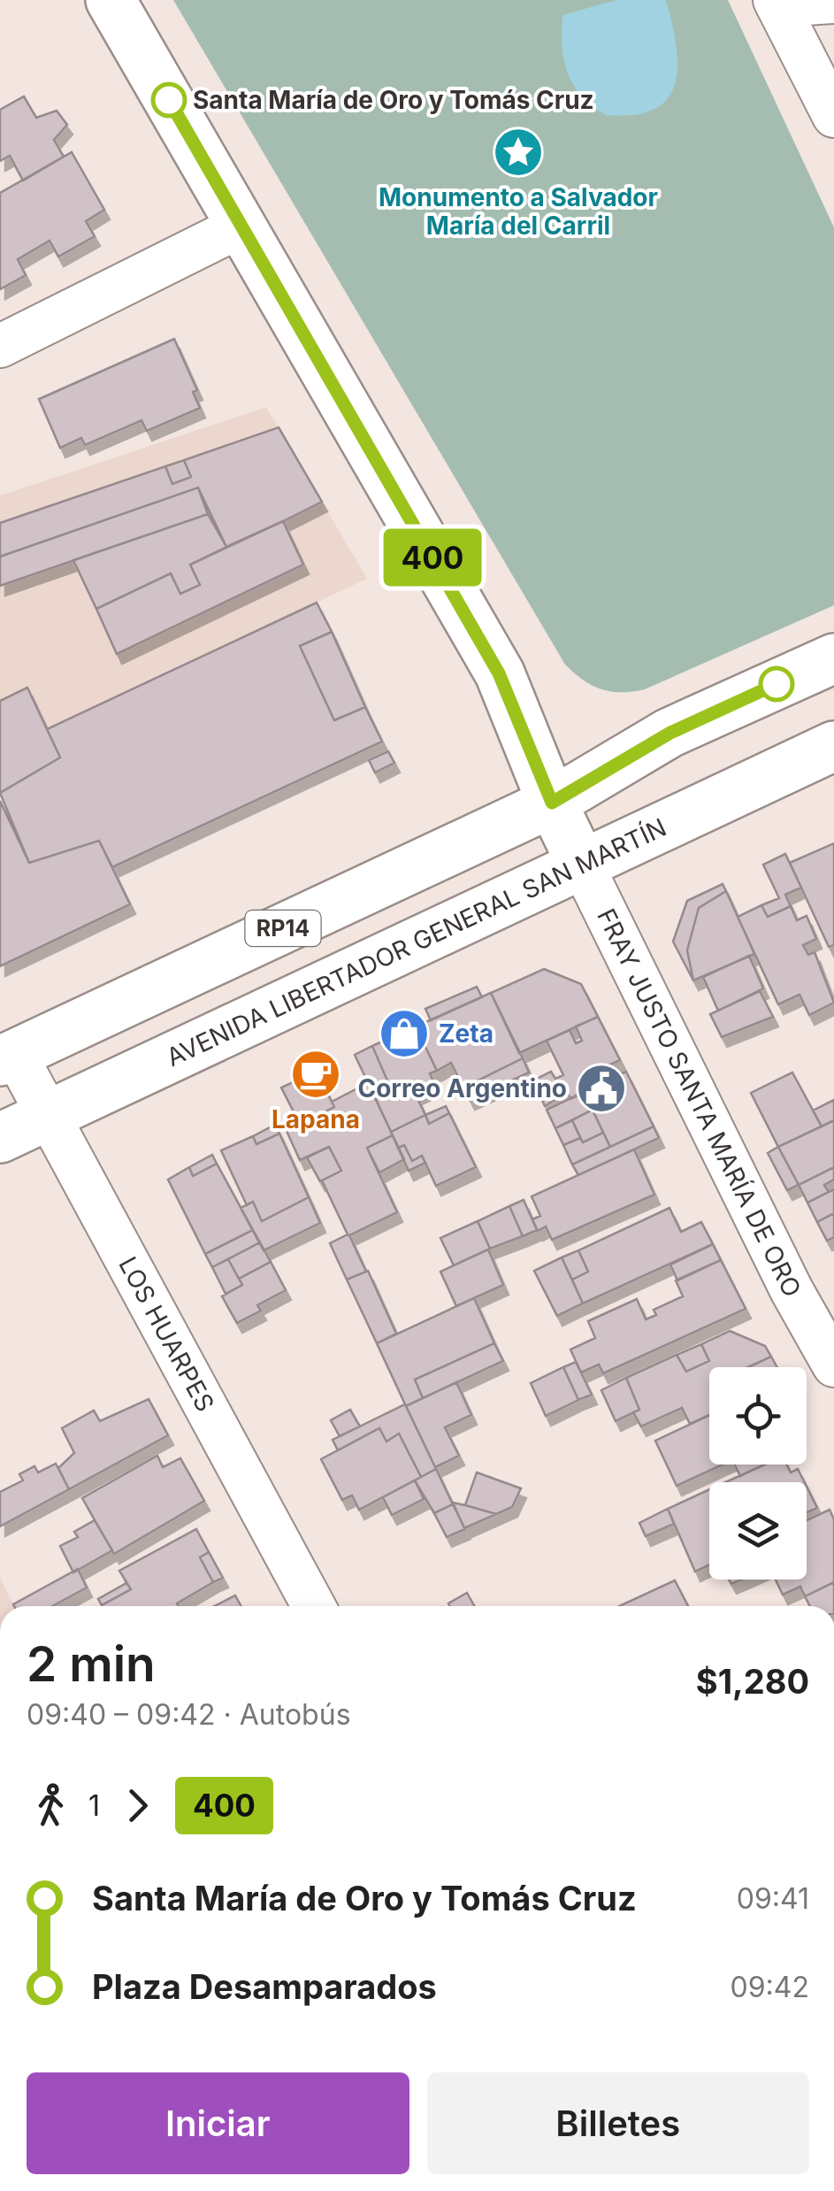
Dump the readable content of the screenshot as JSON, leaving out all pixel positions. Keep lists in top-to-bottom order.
{
  "streets": {
    "main road": ["RP14", "AVENIDA LIBERTADOR GENERAL SAN MARTÍN", "FRAY JUSTO SANTA MARÍA DE ORO"],
    "street": ["LOS HUARPES"]
  },
  "crossings": [
    ["RP14", "FRAY JUSTO SANTA MARÍA DE ORO"],
    ["RP14", "LOS HUARPES"],
    ["AVENIDA LIBERTADOR GENERAL SAN MARTÍN", "FRAY JUSTO SANTA MARÍA DE ORO"],
    ["AVENIDA LIBERTADOR GENERAL SAN MARTÍN", "LOS HUARPES"]
  ],
  "places": {
    "other": ["Santa María de Oro y Tomás Cruz"],
    "place": ["Monumento a Salvador María del Carril"],
    "shop": ["Zeta"],
    "cafe": ["Lapana"],
    "public building": ["Correo Argentino"]
  },
  "lines": ["bus line 400"],
  "page": {
    "on_map": "400",
    "heading": ["2 min", "09:40 – 09:42 · Autobús", "$1,280"],
    "legs": ["1", "400"],
    "list": [
      {
        "name": "Santa María de Oro y Tomás Cruz",
        "value": "09:41"
      },
      {
        "name": "Plaza Desamparados",
        "value": "09:42"
      }
    ],
    "buttons": ["Iniciar", "Billetes"]
  }
}
